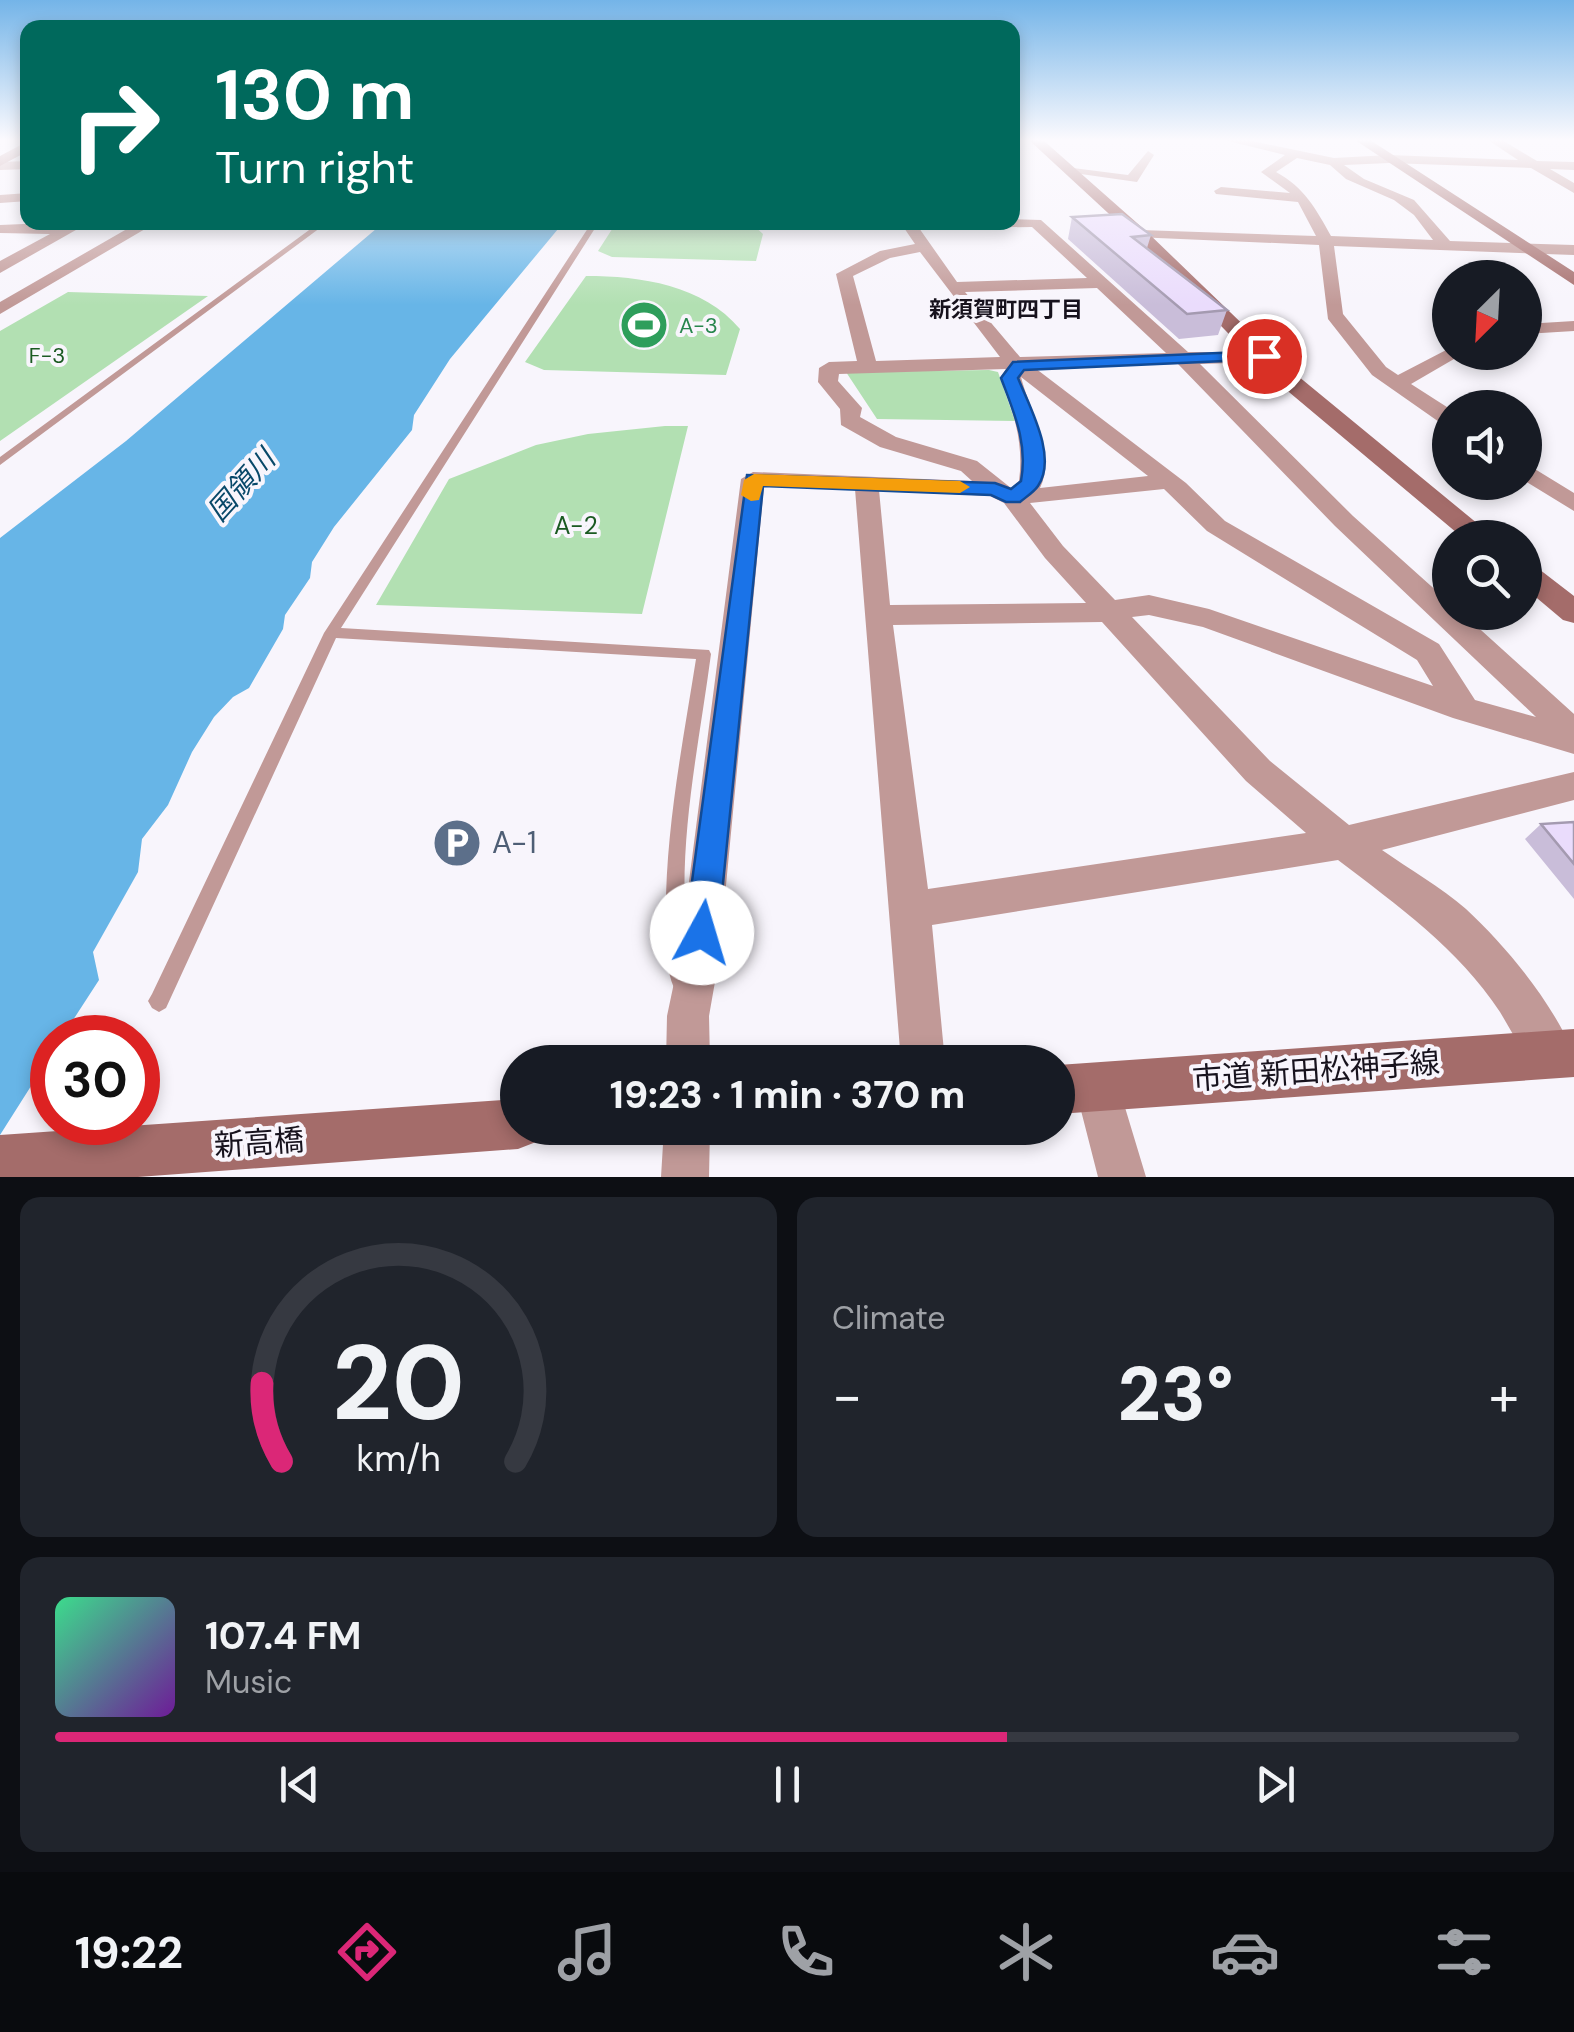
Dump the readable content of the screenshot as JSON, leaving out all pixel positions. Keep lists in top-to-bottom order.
{
  "streets": {
    "street": ["市道 新田松神子線", "新高橋"]
  },
  "districts": ["新須賀町四丁目"],
  "water": ["国領川"],
  "parks": ["F-3", "A-2"],
  "places": {
    "sports": ["A-3"],
    "parking": ["A-1"]
  },
  "north": "bottom left",
  "page": {
    "turn": ["130 m", "Turn right"],
    "limit": "30",
    "trip": "19:23 · 1 min · 370 m",
    "tile": "Climate",
    "heat": ["−", "23°", "+"],
    "song": ["107.4 FM", "Music"],
    "tabs": "19:22",
    "gauge": ["20", "km/h"]
  }
}
